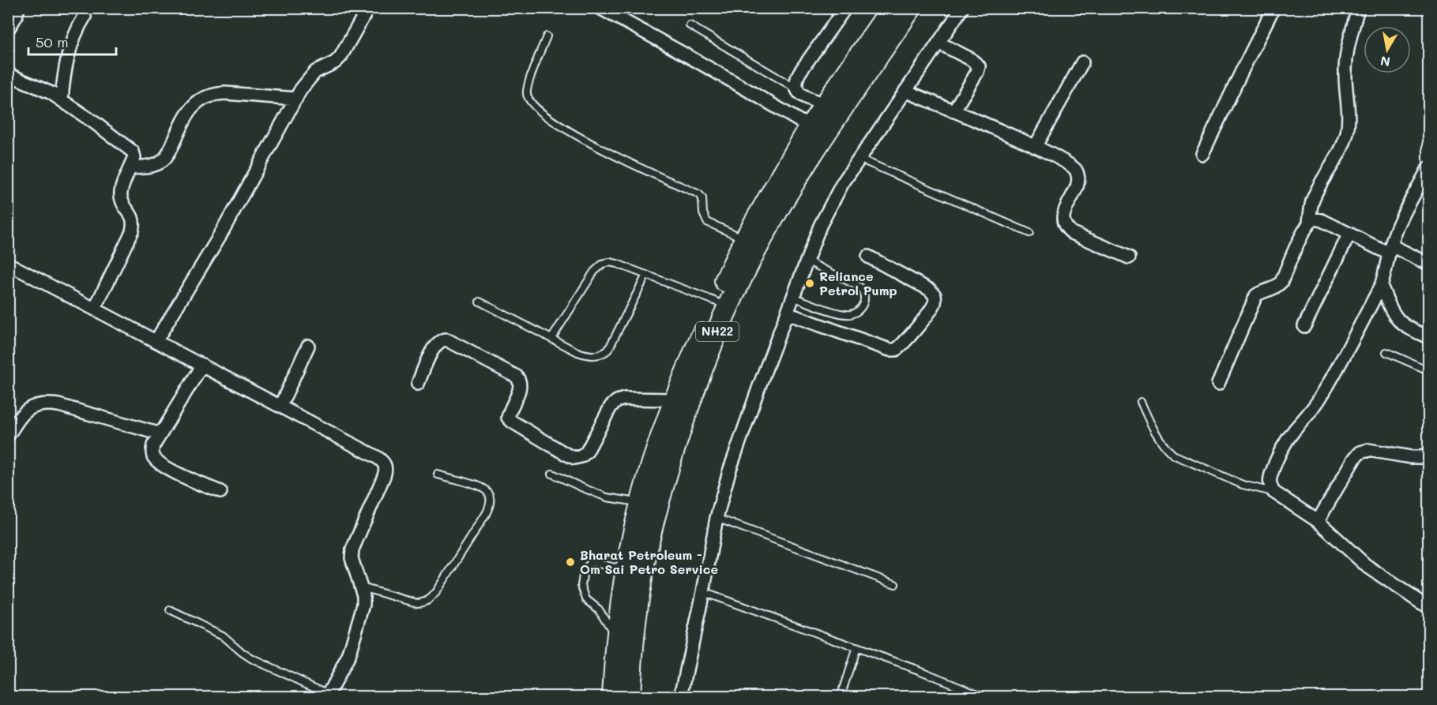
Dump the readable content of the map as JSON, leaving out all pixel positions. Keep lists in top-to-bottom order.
{
  "streets": {
    "highway": ["NH22"]
  },
  "places": ["Reliance Petrol Pump", "Bharat Petroleum - Om Sai Petro Service"],
  "scale_bar": "50 m",
  "north": "bottom"
}
